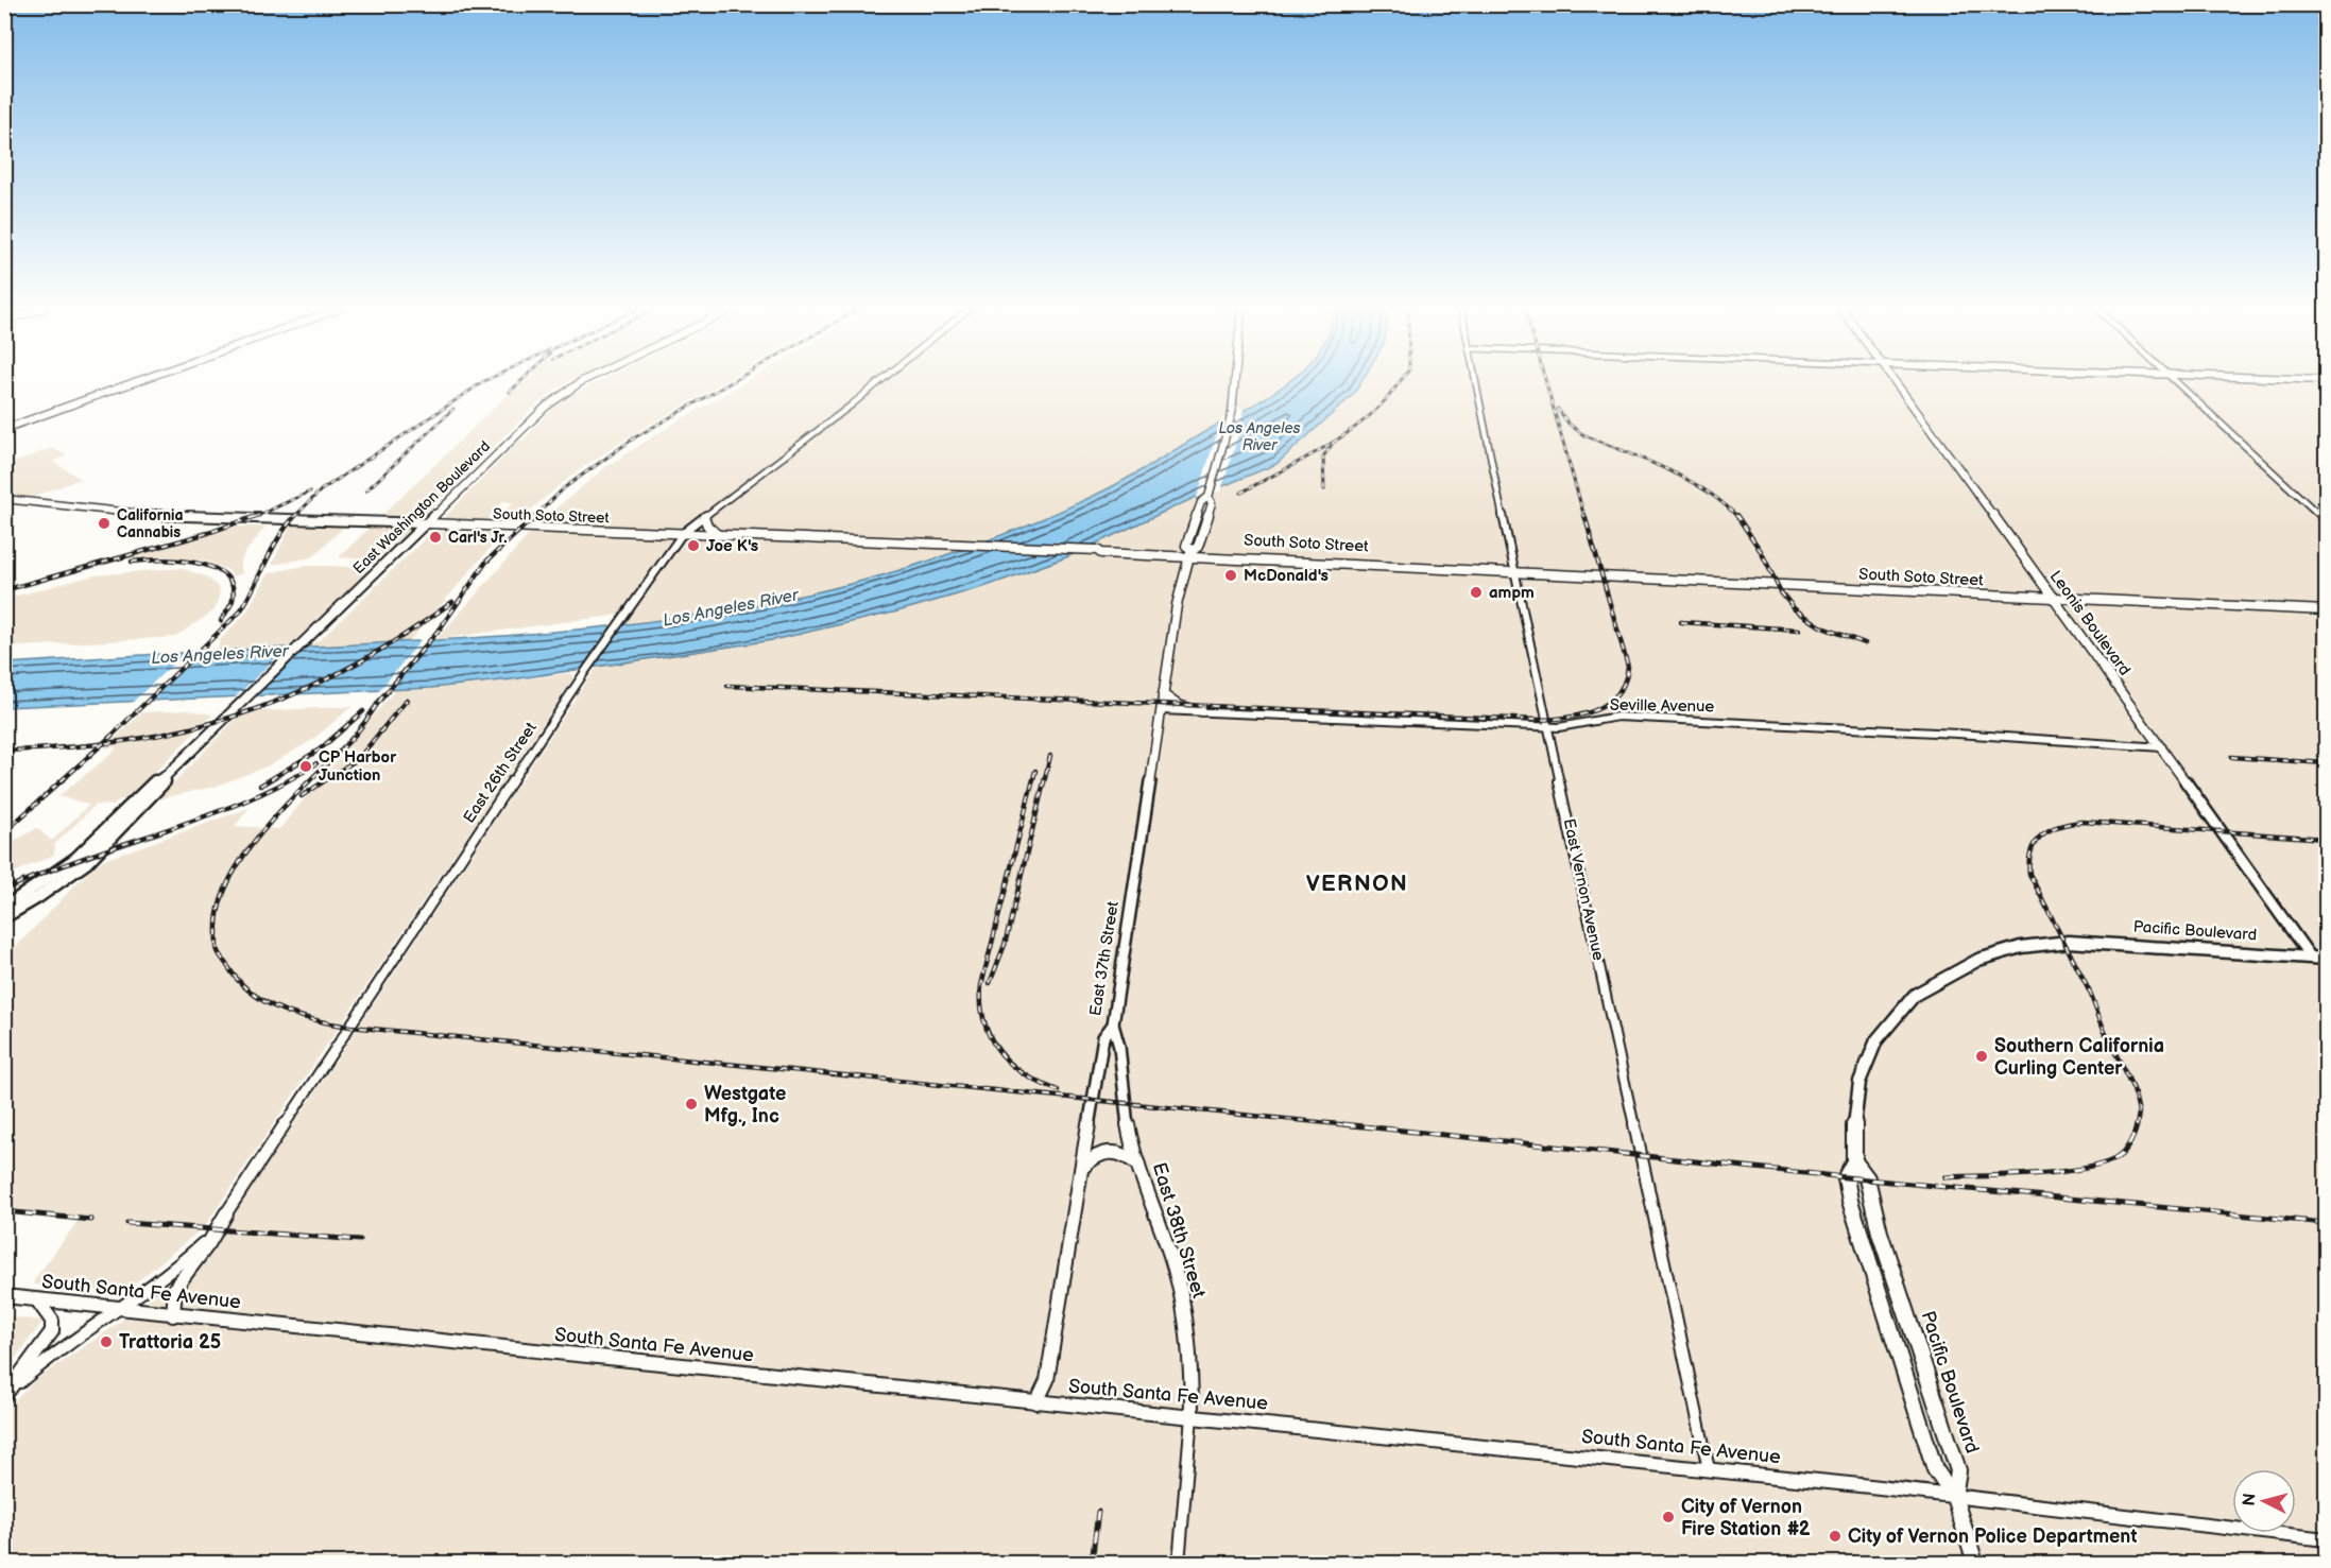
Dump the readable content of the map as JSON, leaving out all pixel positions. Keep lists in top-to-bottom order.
{
  "streets": {
    "main road": [
      "East Washington Boulevard",
      "South Soto Street",
      "Leonis Boulevard",
      "Pacific Boulevard",
      "East 37th Street",
      "East 38th Street",
      "South Santa Fe Avenue"
    ],
    "street": ["Seville Avenue", "East 26th Street", "East Vernon Avenue"]
  },
  "crossings": [
    ["East Washington Boulevard", "South Soto Street"],
    ["South Soto Street", "Leonis Boulevard"],
    ["South Soto Street", "East 26th Street"],
    ["South Soto Street", "East Vernon Avenue"],
    ["South Soto Street", "East 37th Street"],
    ["Leonis Boulevard", "Seville Avenue"],
    ["Leonis Boulevard", "Pacific Boulevard"],
    ["Seville Avenue", "East Vernon Avenue"],
    ["Seville Avenue", "East 37th Street"],
    ["East 26th Street", "South Santa Fe Avenue"],
    ["East Vernon Avenue", "South Santa Fe Avenue"],
    ["Pacific Boulevard", "South Santa Fe Avenue"],
    ["East 37th Street", "East 38th Street"],
    ["East 37th Street", "South Santa Fe Avenue"],
    ["East 38th Street", "South Santa Fe Avenue"]
  ],
  "districts": ["VERNON"],
  "water": ["Los Angeles River"],
  "places": [
    "California Cannabis",
    "Carl's Jr.",
    "Joe K's",
    "McDonald's",
    "ampm",
    "CP Harbor Junction",
    "Southern California Curling Center",
    "Westgate Mfg., Inc",
    "Trattoria 25",
    "City of Vernon Fire Station #2",
    "City of Vernon Police Department"
  ],
  "north": "left"
}
